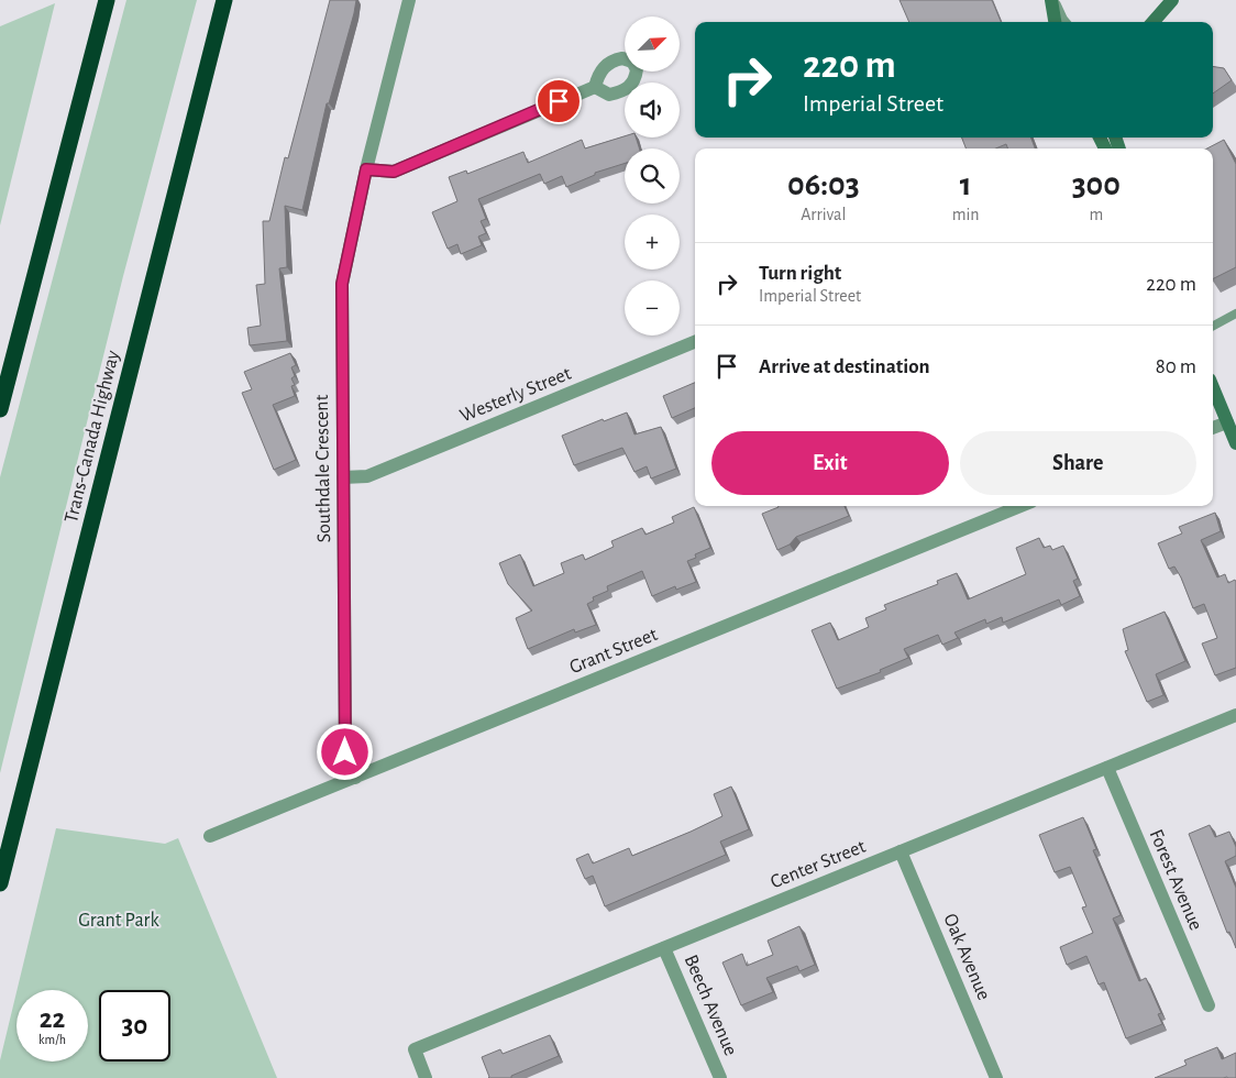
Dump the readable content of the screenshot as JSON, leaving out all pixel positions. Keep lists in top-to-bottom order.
{
  "streets": {
    "highway": ["Trans-Canada Highway"],
    "street": [
      "Westerly Street",
      "Southdale Crescent",
      "Grant Street",
      "Center Street",
      "Forest Avenue",
      "Oak Avenue",
      "Beech Avenue"
    ]
  },
  "crossings": [
    ["Westerly Street", "Southdale Crescent"],
    ["Southdale Crescent", "Grant Street"],
    ["Center Street", "Forest Avenue"],
    ["Center Street", "Oak Avenue"],
    ["Center Street", "Beech Avenue"]
  ],
  "parks": ["Grant Park"],
  "north": "top right",
  "page": {
    "map_buttons": ["+", "−"],
    "turn": ["220 m", "Imperial Street"],
    "eta": [
      "06:03",
      "Arrival",
      "1",
      "min",
      "300",
      "m"
    ],
    "list": [
      {
        "name": "Turn right",
        "note": "Imperial Street",
        "value": "220 m"
      },
      {
        "name": "Arrive at destination",
        "value": "80 m"
      }
    ],
    "buttons": ["Exit", "Share"],
    "speed": "22 km/h",
    "limit": "30"
  }
}
